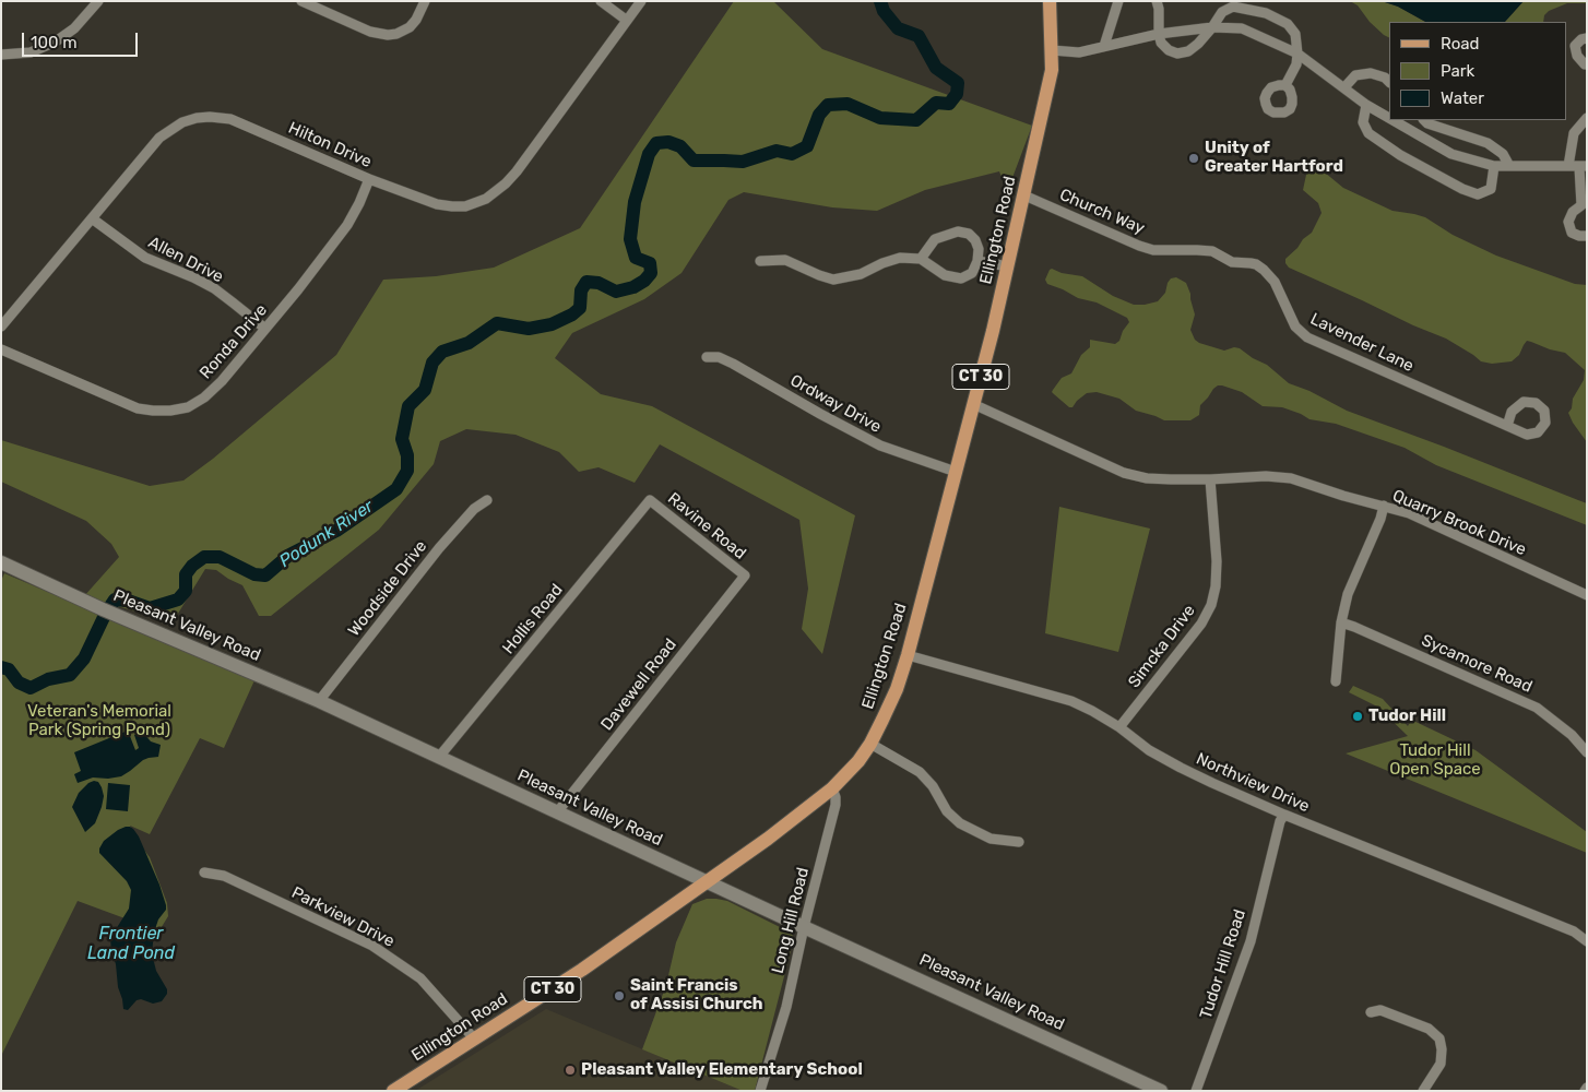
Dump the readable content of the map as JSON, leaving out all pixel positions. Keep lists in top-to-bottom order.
{
  "streets": {
    "main road": ["Ellington Road", "CT 30", "Pleasant Valley Road"],
    "street": [
      "Hilton Drive",
      "Church Way",
      "Allen Drive",
      "Ronda Drive",
      "Lavender Lane",
      "Ordway Drive",
      "Quarry Brook Drive",
      "Ravine Road",
      "Woodside Drive",
      "Hollis Road",
      "Simcka Drive",
      "Sycamore Road",
      "Davewell Road",
      "Northview Drive",
      "Parkview Drive",
      "Long Hill Road",
      "Tudor Hill Road"
    ]
  },
  "crossings": [
    ["Hilton Drive", "Allen Drive"],
    ["Hilton Drive", "Ronda Drive"],
    ["Church Way", "Ellington Road"],
    ["Church Way", "Lavender Lane"],
    ["Ellington Road", "Ordway Drive"],
    ["Ellington Road", "Quarry Brook Drive"],
    ["Ellington Road", "Pleasant Valley Road"],
    ["Ellington Road", "Northview Drive"],
    ["Ellington Road", "Parkview Drive"],
    ["Ellington Road", "Long Hill Road"],
    ["Allen Drive", "Ronda Drive"],
    ["Quarry Brook Drive", "Simcka Drive"],
    ["Ravine Road", "Hollis Road"],
    ["Ravine Road", "Davewell Road"],
    ["Woodside Drive", "Pleasant Valley Road"],
    ["Hollis Road", "Pleasant Valley Road"],
    ["Pleasant Valley Road", "Davewell Road"],
    ["Pleasant Valley Road", "Long Hill Road"],
    ["Simcka Drive", "Northview Drive"],
    ["Northview Drive", "Tudor Hill Road"]
  ],
  "water": ["Podunk River", "Frontier Land Pond"],
  "parks": ["Veteran's Memorial Park (Spring Pond)", "Tudor Hill Open Space"],
  "places": [
    "Unity of Greater Hartford",
    "Tudor Hill",
    "Saint Francis of Assisi Church",
    "Pleasant Valley Elementary School"
  ],
  "legend": ["Road", "Park", "Water"],
  "scale_bar": "100 m"
}
